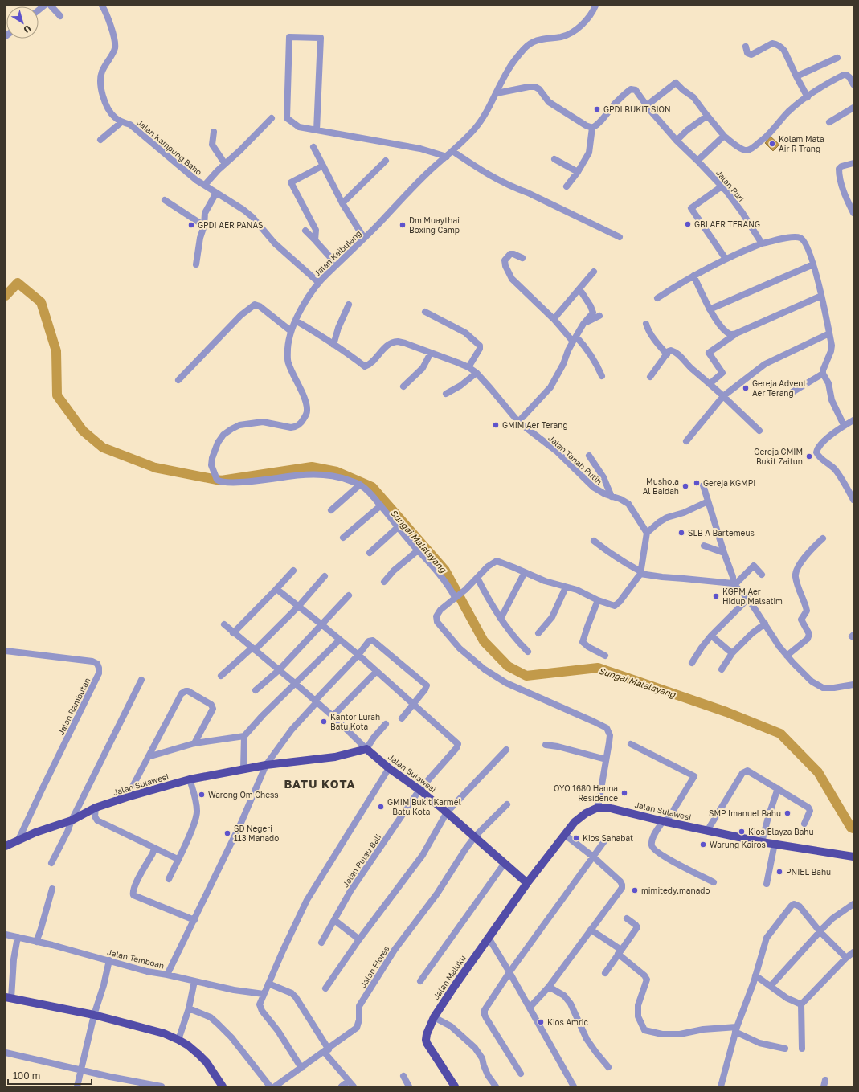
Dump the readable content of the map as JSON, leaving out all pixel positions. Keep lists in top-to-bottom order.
{
  "streets": {
    "main road": ["Jalan Sulawesi", "Jalan Maluku"],
    "street": [
      "Jalan Kampung Baho",
      "Jalan Puri",
      "Jalan Kaibulang",
      "Jalan Tanah Putih",
      "Jalan Rambutan",
      "Jalan Pulau Bali",
      "Jalan Temboan",
      "Jalan Flores"
    ]
  },
  "crossings": [
    ["Jalan Kampung Baho", "Jalan Kaibulang"],
    ["Jalan Rambutan", "Jalan Sulawesi"],
    ["Jalan Sulawesi", "Jalan Pulau Bali"],
    ["Jalan Sulawesi", "Jalan Flores"],
    ["Jalan Sulawesi", "Jalan Maluku"]
  ],
  "districts": ["BATU KOTA"],
  "water": ["Sungai Malalayang"],
  "places": [
    "GPDI BUKIT SION",
    "Kolam Mata Air R Trang",
    "GBI AER TERANG",
    "GPDI AER PANAS",
    "Dm Muaythai Boxing Camp",
    "Gereja Advent Aer Terang",
    "GMIM Aer Terang",
    "Gereja GMIM Bukit Zaitun",
    "Gereja KGMPI",
    "Mushola Al Baidah",
    "SLB A Bartemeus",
    "KGPM Aer Hidup Malsatim",
    "Kantor Lurah Batu Kota",
    "OYO 1680 Hanna Residence",
    "Warong Om Chess",
    "GMIM Bukit Karmel - Batu Kota",
    "SMP Imanuel Bahu",
    "Kios Elayza Bahu",
    "SD Negeri 113 Manado",
    "Kios Sahabat",
    "Warung Kairos",
    "PNIEL Bahu",
    "mimitedy.manado",
    "Kios Amric"
  ],
  "scale_bar": "100 m",
  "north": "bottom right"
}
